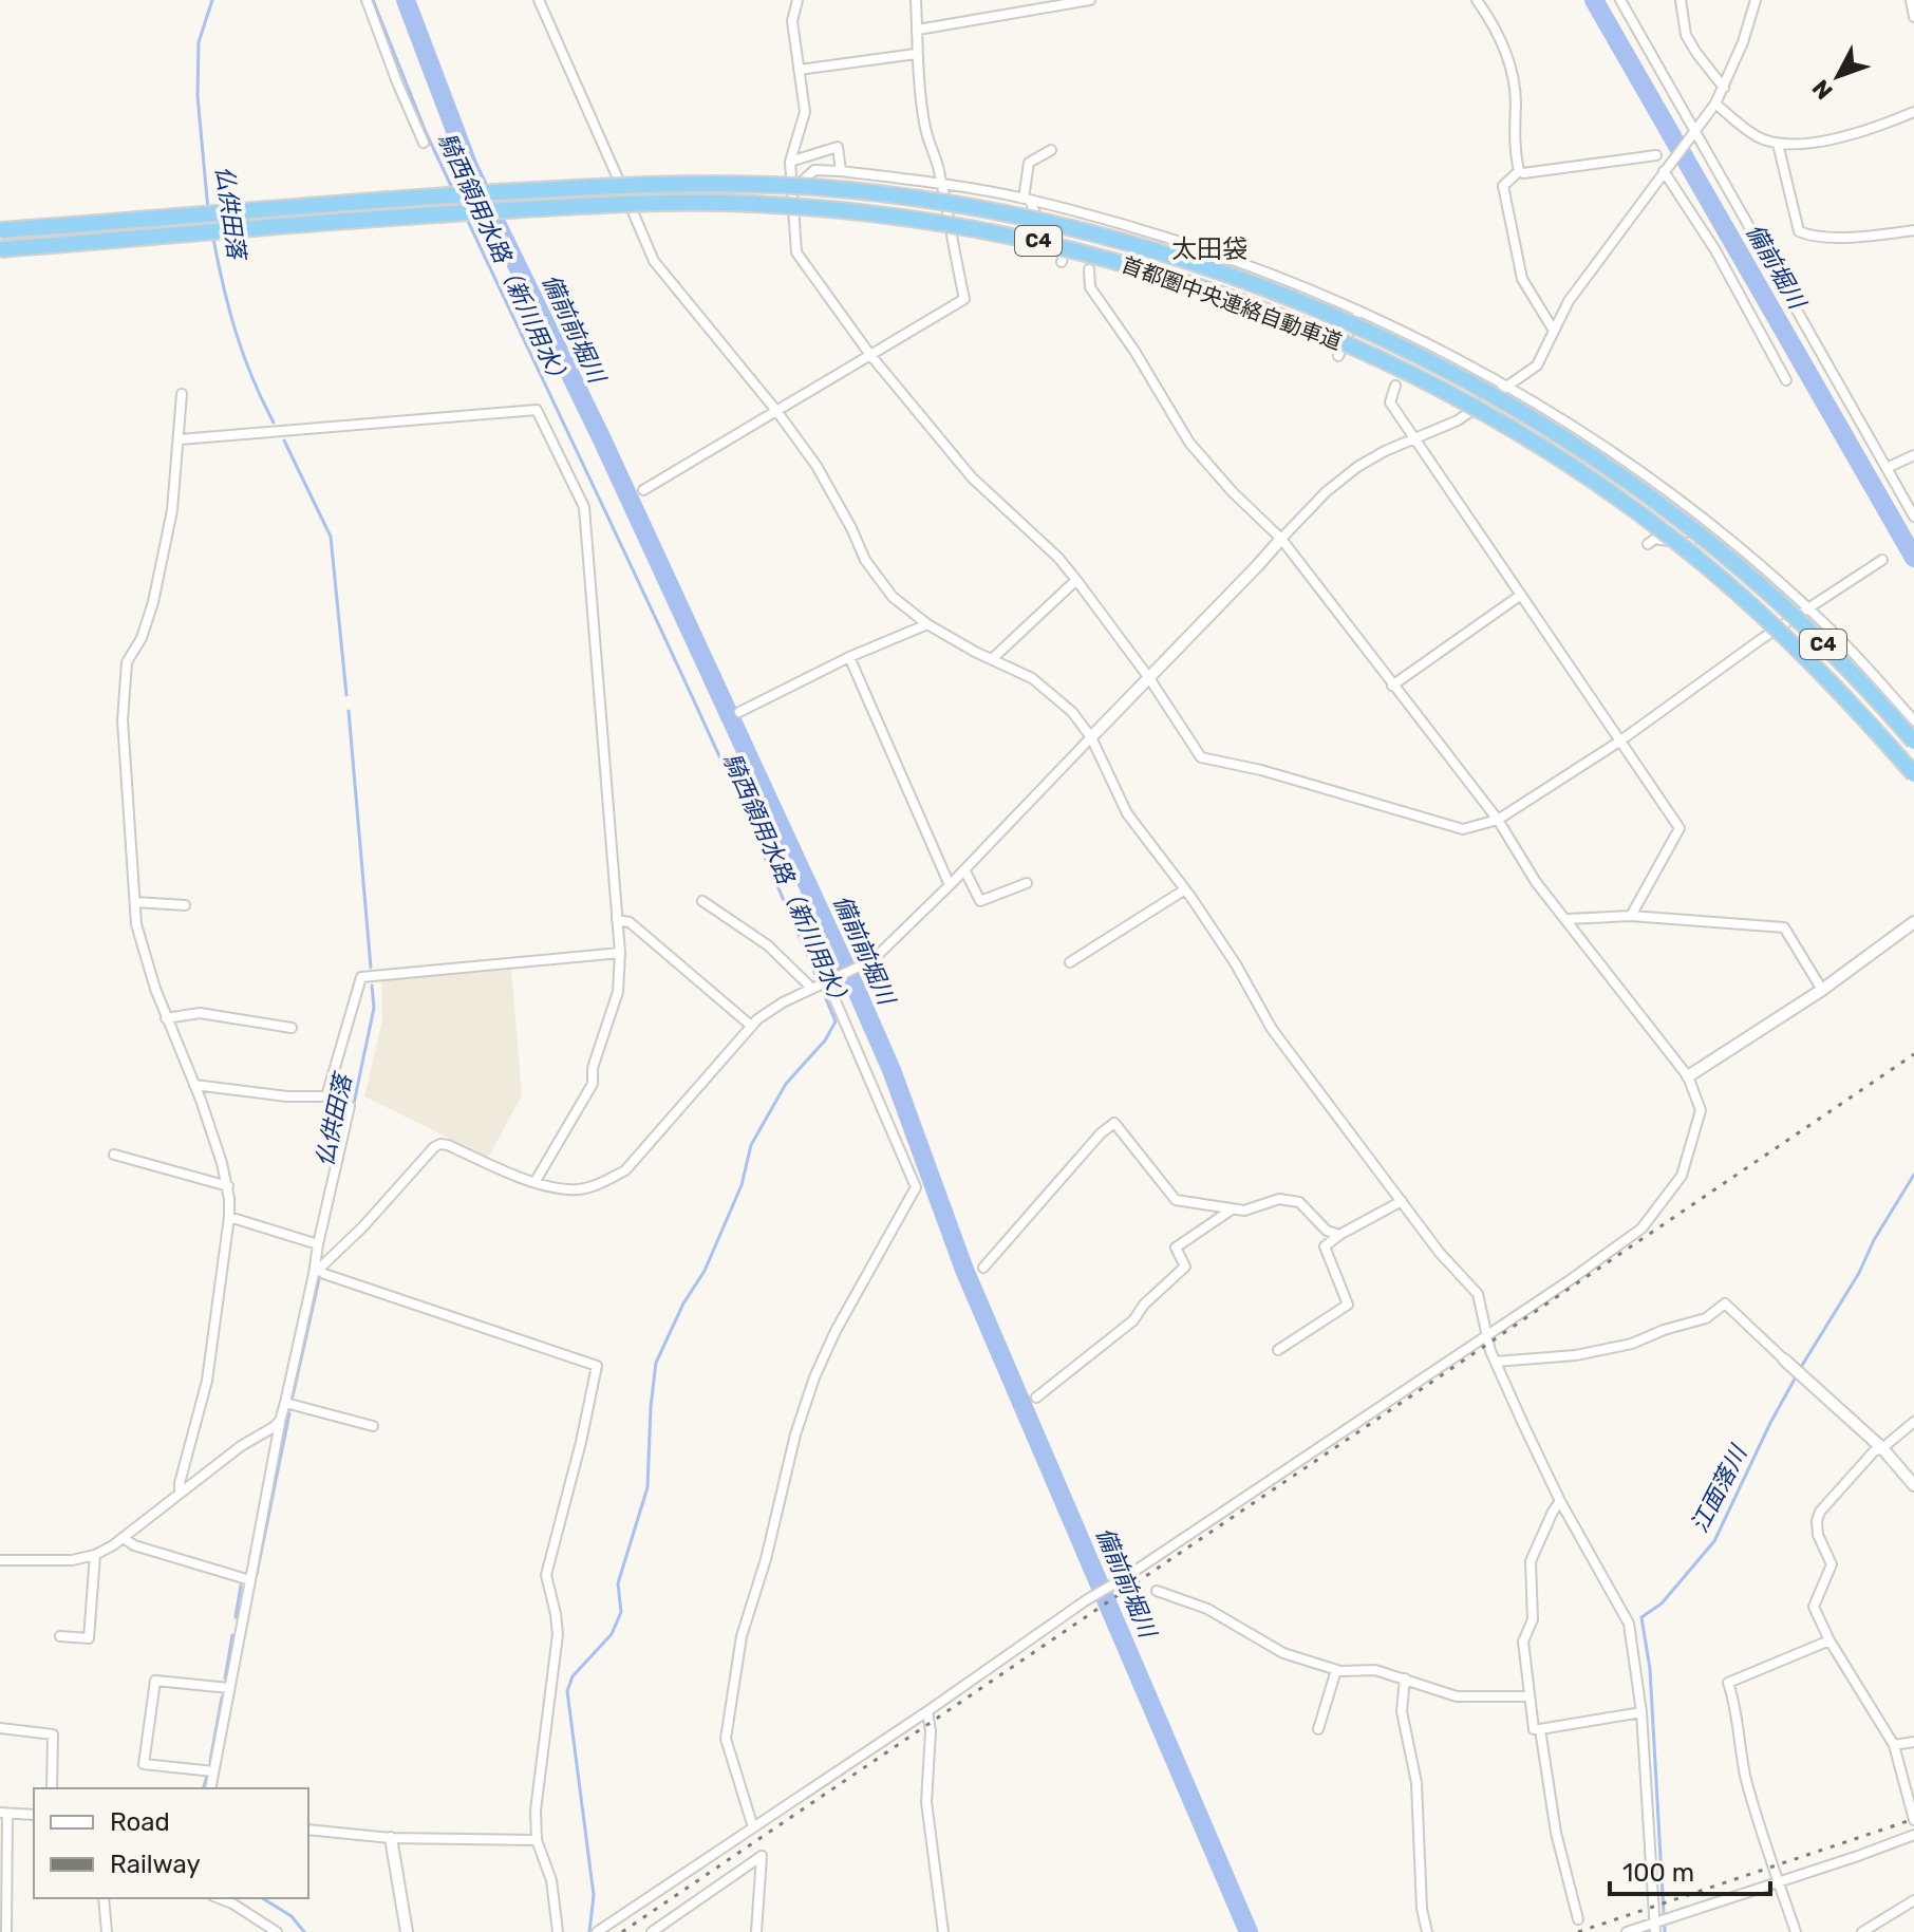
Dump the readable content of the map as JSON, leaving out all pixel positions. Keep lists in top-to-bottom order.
{
  "streets": {
    "highway": ["C4", "首都圏中央連絡自動車道"]
  },
  "districts": ["太田袋"],
  "water": [
    "仏供田落",
    "騎西領用水路（新川用水）",
    "備前堀川",
    "備前前堀川",
    "江面落川"
  ],
  "legend": ["Road", "Railway"],
  "scale_bar": "100 m",
  "north": "bottom left"
}
